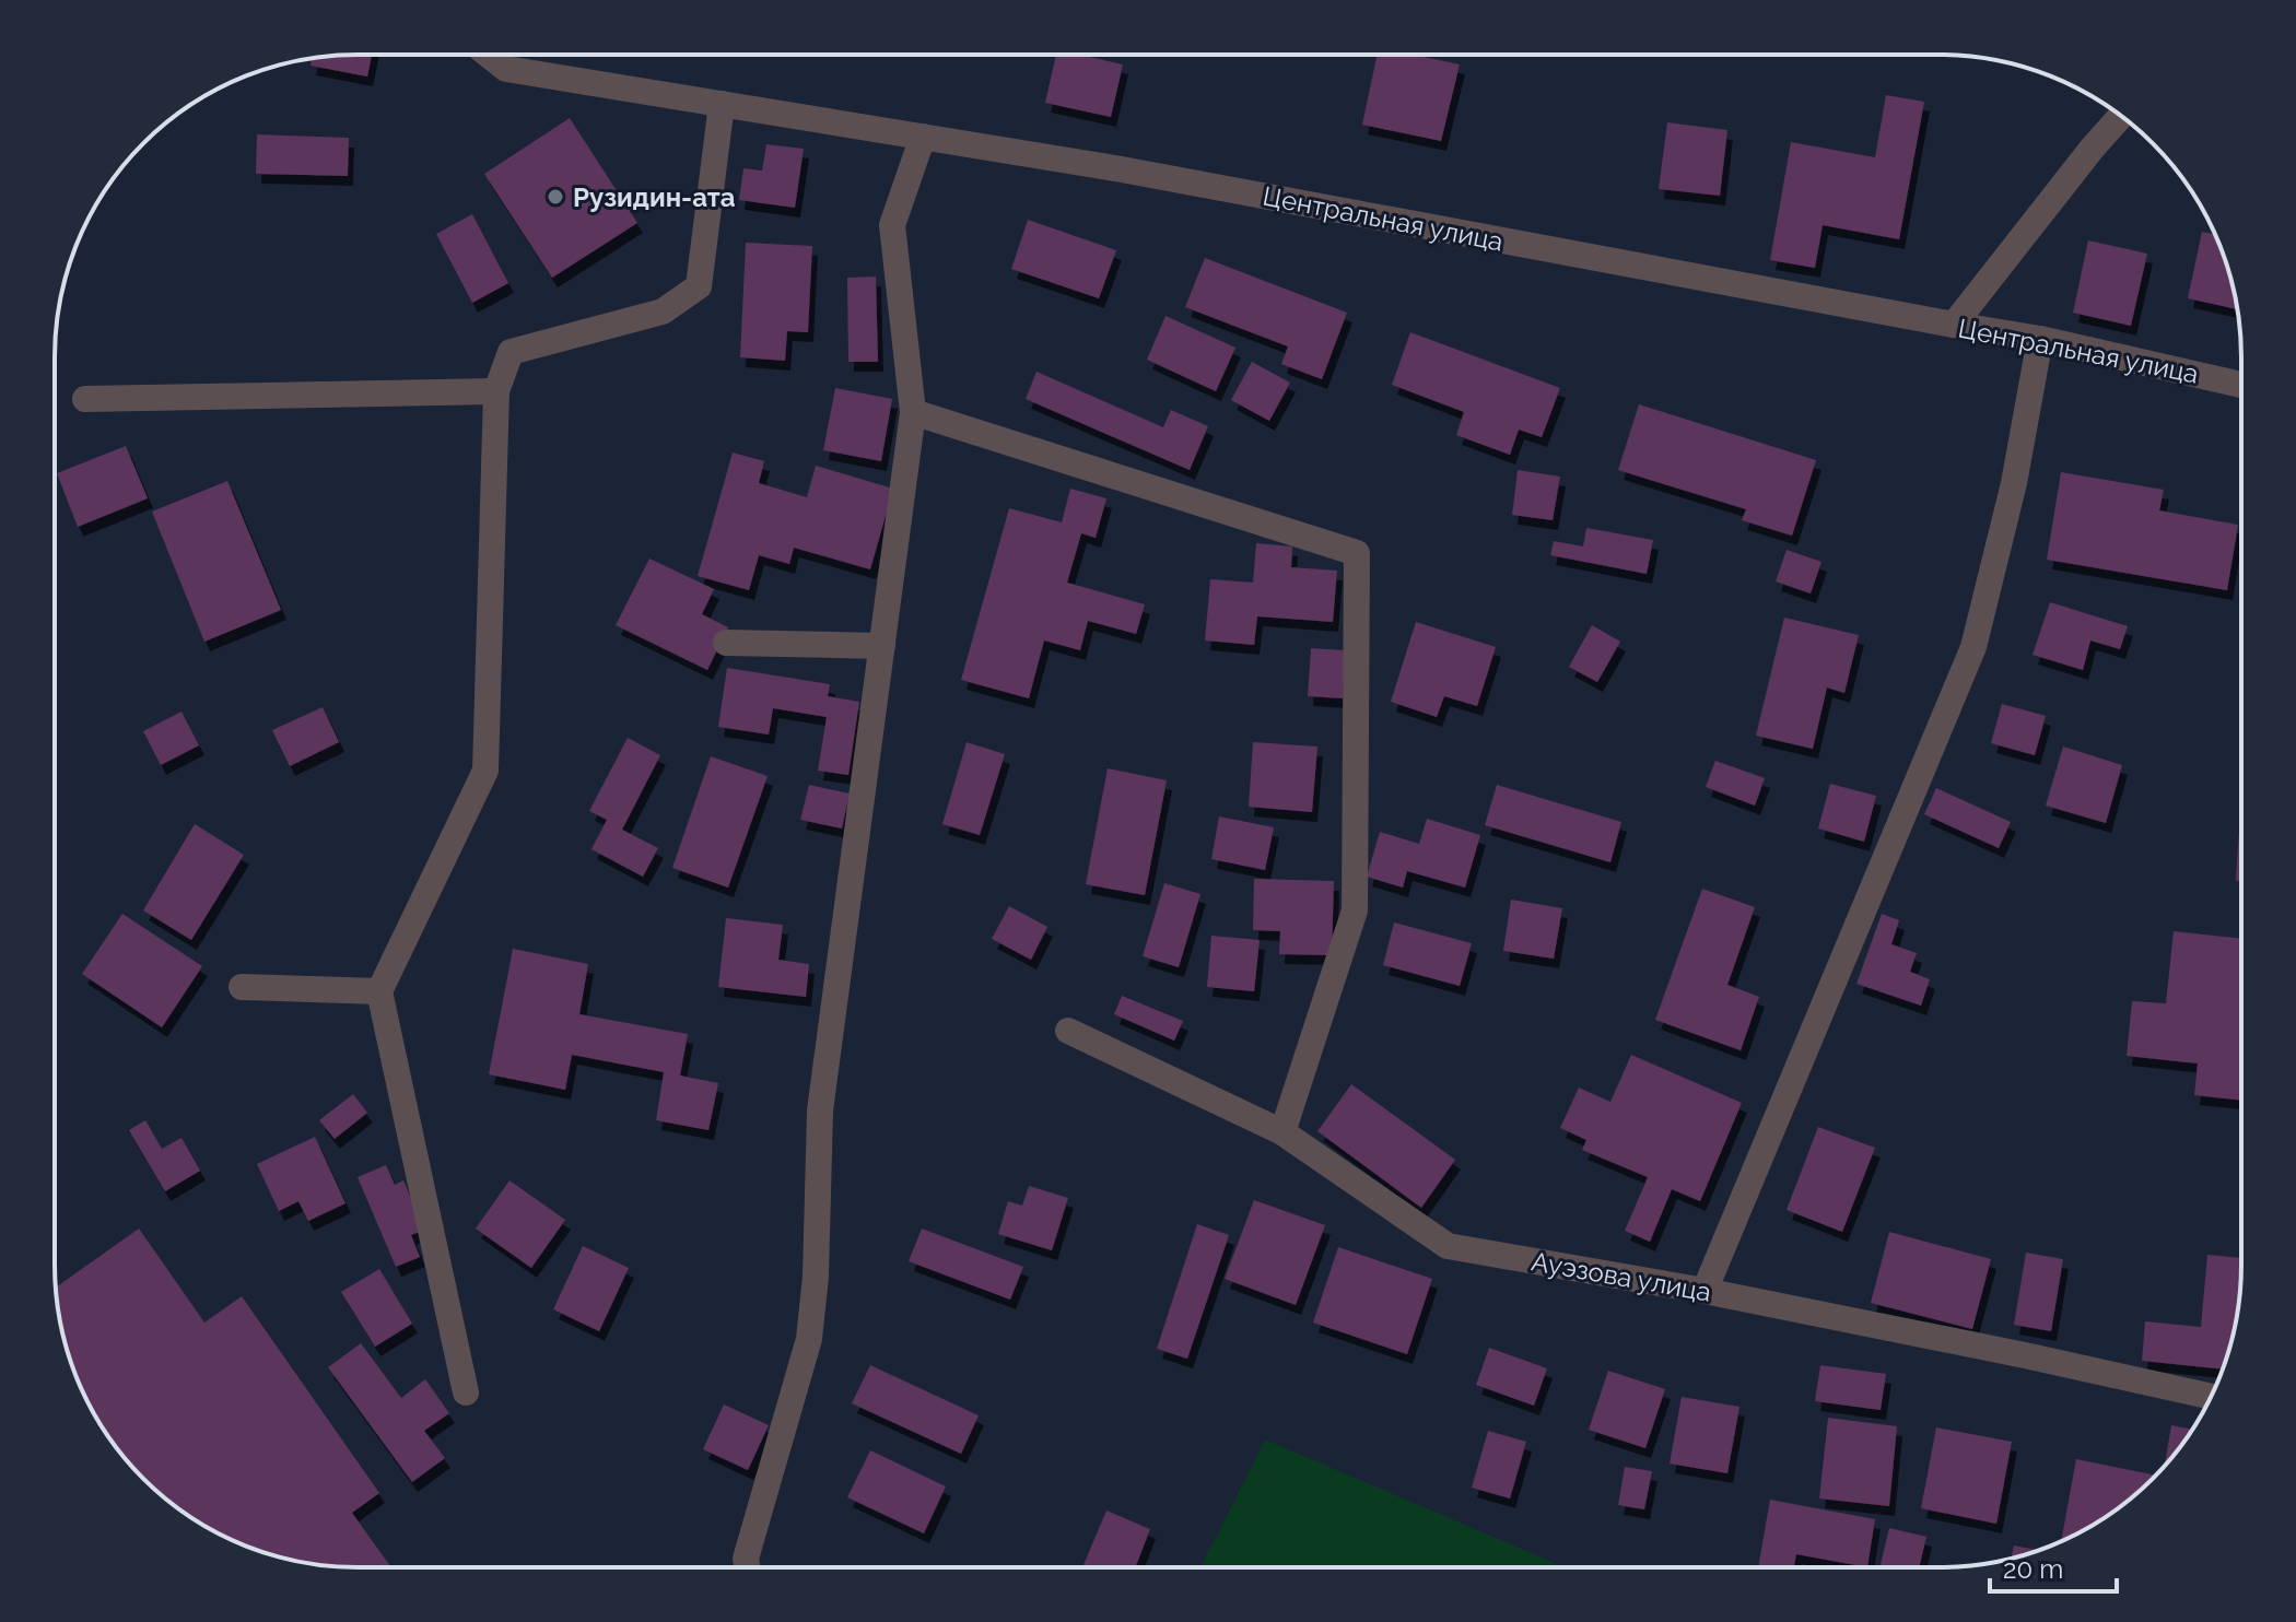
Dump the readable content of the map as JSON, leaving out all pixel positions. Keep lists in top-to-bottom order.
{
  "streets": {
    "street": ["Центральная улица", "Ауэзова улица"]
  },
  "places": ["Рузидин-ата"],
  "scale_bar": "20 m"
}
